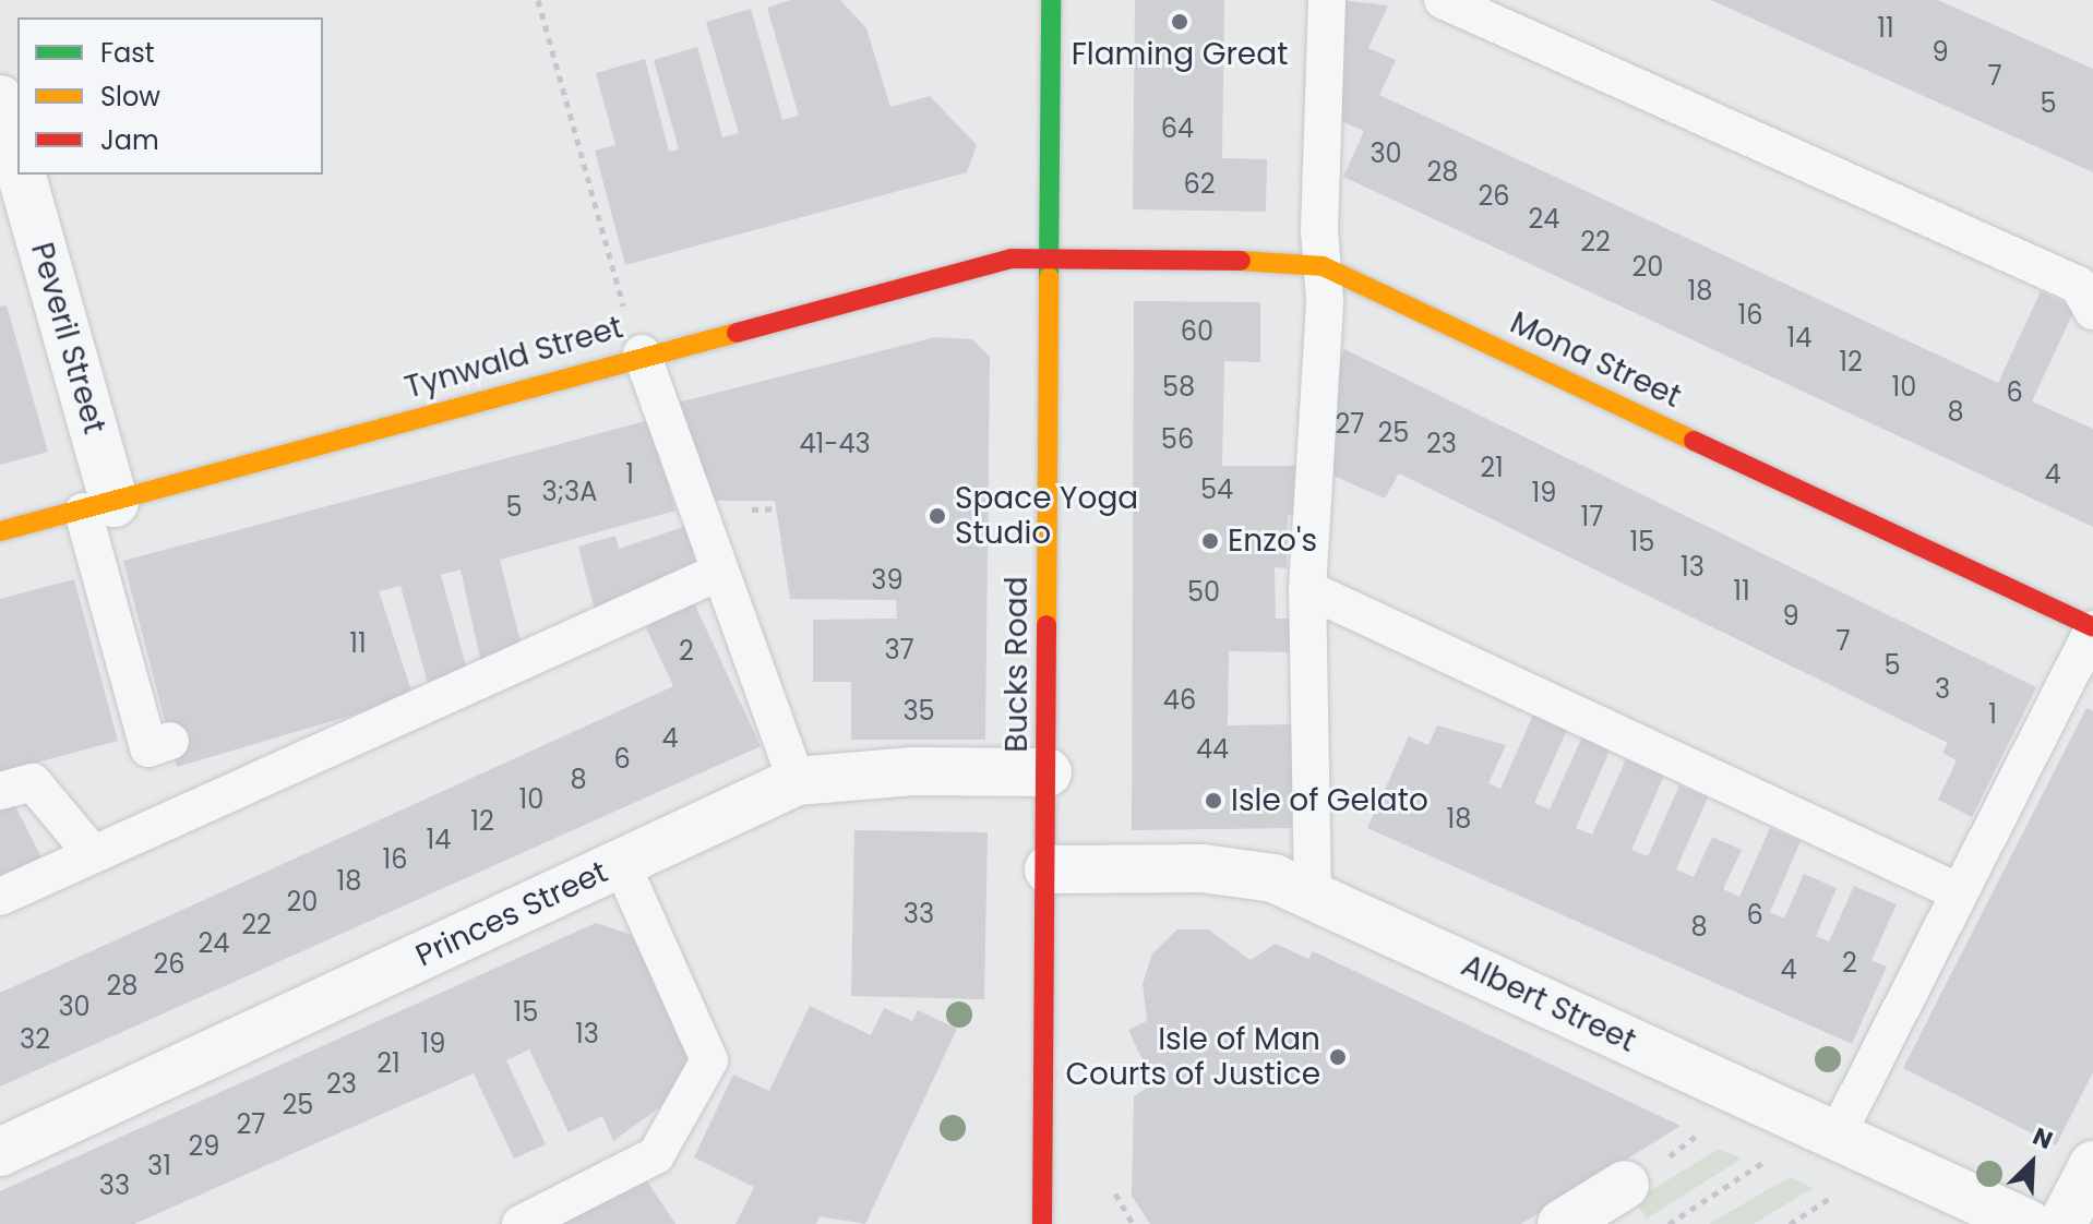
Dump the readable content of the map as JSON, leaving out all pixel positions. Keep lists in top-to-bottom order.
{
  "streets": {
    "street": [
      "Peveril Street",
      "Tynwald Street",
      "Mona Street",
      "Bucks Road",
      "Princes Street",
      "Albert Street"
    ]
  },
  "crossings": [
    ["Peveril Street", "Tynwald Street"],
    ["Tynwald Street", "Mona Street"],
    ["Tynwald Street", "Bucks Road"],
    ["Mona Street", "Bucks Road"],
    ["Bucks Road", "Princes Street"],
    ["Bucks Road", "Albert Street"]
  ],
  "places": [
    "Flaming Great",
    "Space Yoga Studio",
    "Enzo's",
    "Isle of Gelato",
    "Isle of Man Courts of Justice"
  ],
  "house_numbers": [
    "11",
    "9",
    "7",
    "5",
    "64",
    "30",
    "28",
    "62",
    "26",
    "24",
    "22",
    "20",
    "18",
    "16",
    "60",
    "14",
    "12",
    "58",
    "10",
    "6",
    "8",
    "27",
    "25",
    "56",
    "41-43",
    "23",
    "21",
    "1",
    "4",
    "54",
    "3;3A",
    "19",
    "5",
    "17",
    "15",
    "13",
    "39",
    "11",
    "50",
    "9",
    "7",
    "11",
    "37",
    "2",
    "5",
    "3",
    "46",
    "35",
    "1",
    "4",
    "44",
    "6",
    "8",
    "10",
    "18",
    "12",
    "14",
    "16",
    "18",
    "20",
    "33",
    "6",
    "22",
    "8",
    "24",
    "2",
    "26",
    "4",
    "28",
    "30",
    "15",
    "13",
    "32",
    "19",
    "21",
    "23",
    "25",
    "27",
    "29",
    "31",
    "33"
  ],
  "legend": ["Fast", "Slow", "Jam"],
  "north": "top right"
}
